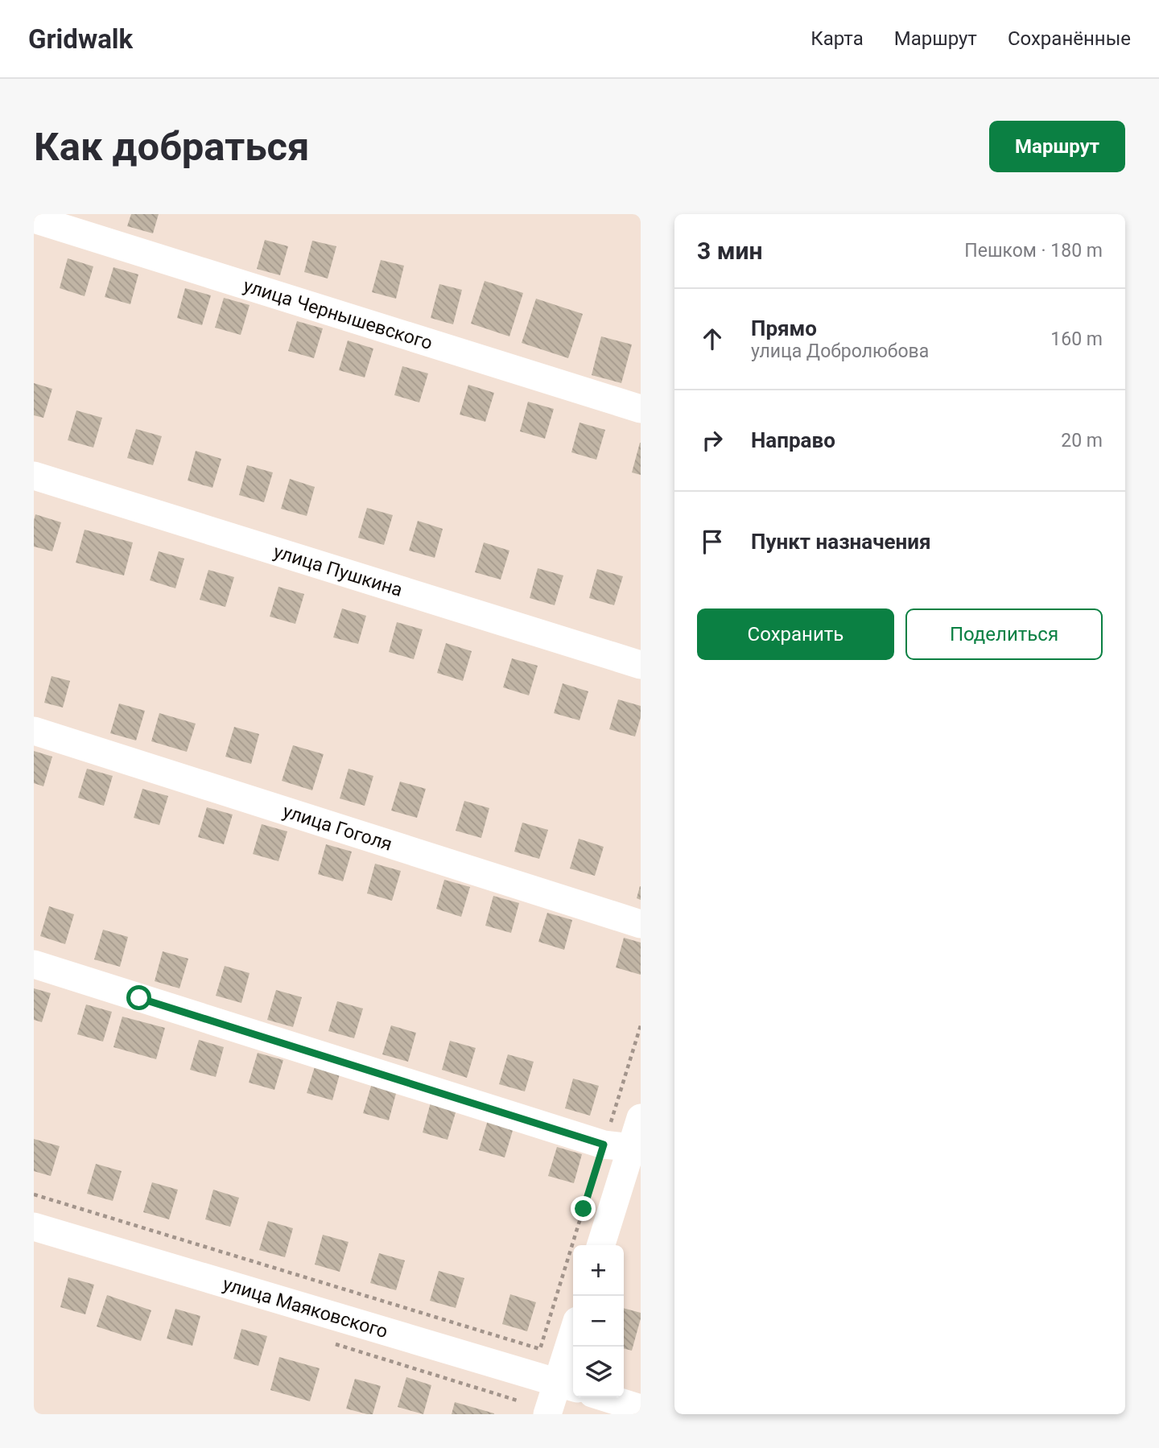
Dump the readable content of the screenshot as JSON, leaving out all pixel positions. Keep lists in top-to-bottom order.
{
  "streets": {
    "street": [
      "улица Чернышевского",
      "улица Пушкина",
      "улица Гоголя",
      "улица Маяковского"
    ]
  },
  "page": {
    "header": "Gridwalk",
    "nav": ["Карта", "Маршрут", "Сохранённые"],
    "buttons": [
      "Маршрут",
      ["Сохранить", "Поделиться"]
    ],
    "title": "Как добраться",
    "heading": ["3 мин", "Пешком · 180 m"],
    "list": [
      ["Прямо", "улица Добролюбова", "160 m"],
      ["Направо", "20 m"],
      "Пункт назначения"
    ],
    "map_buttons": ["+", "−"]
  }
}
